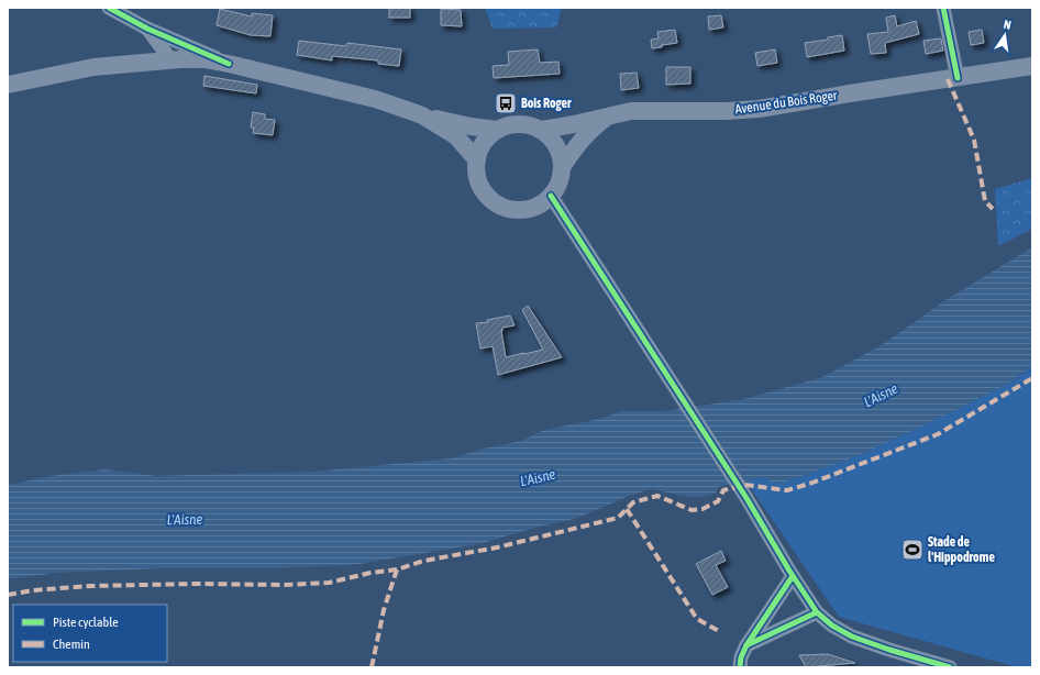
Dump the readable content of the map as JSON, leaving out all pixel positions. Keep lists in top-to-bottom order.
{
  "streets": {
    "main road": ["Avenue du Bois Roger"]
  },
  "water": ["L'Aisne"],
  "places": {
    "bus stop": ["Bois Roger"],
    "sports": ["Stade de l'Hippodrome"]
  },
  "legend": ["Piste cyclable", "Chemin"],
  "north": "top"
}
